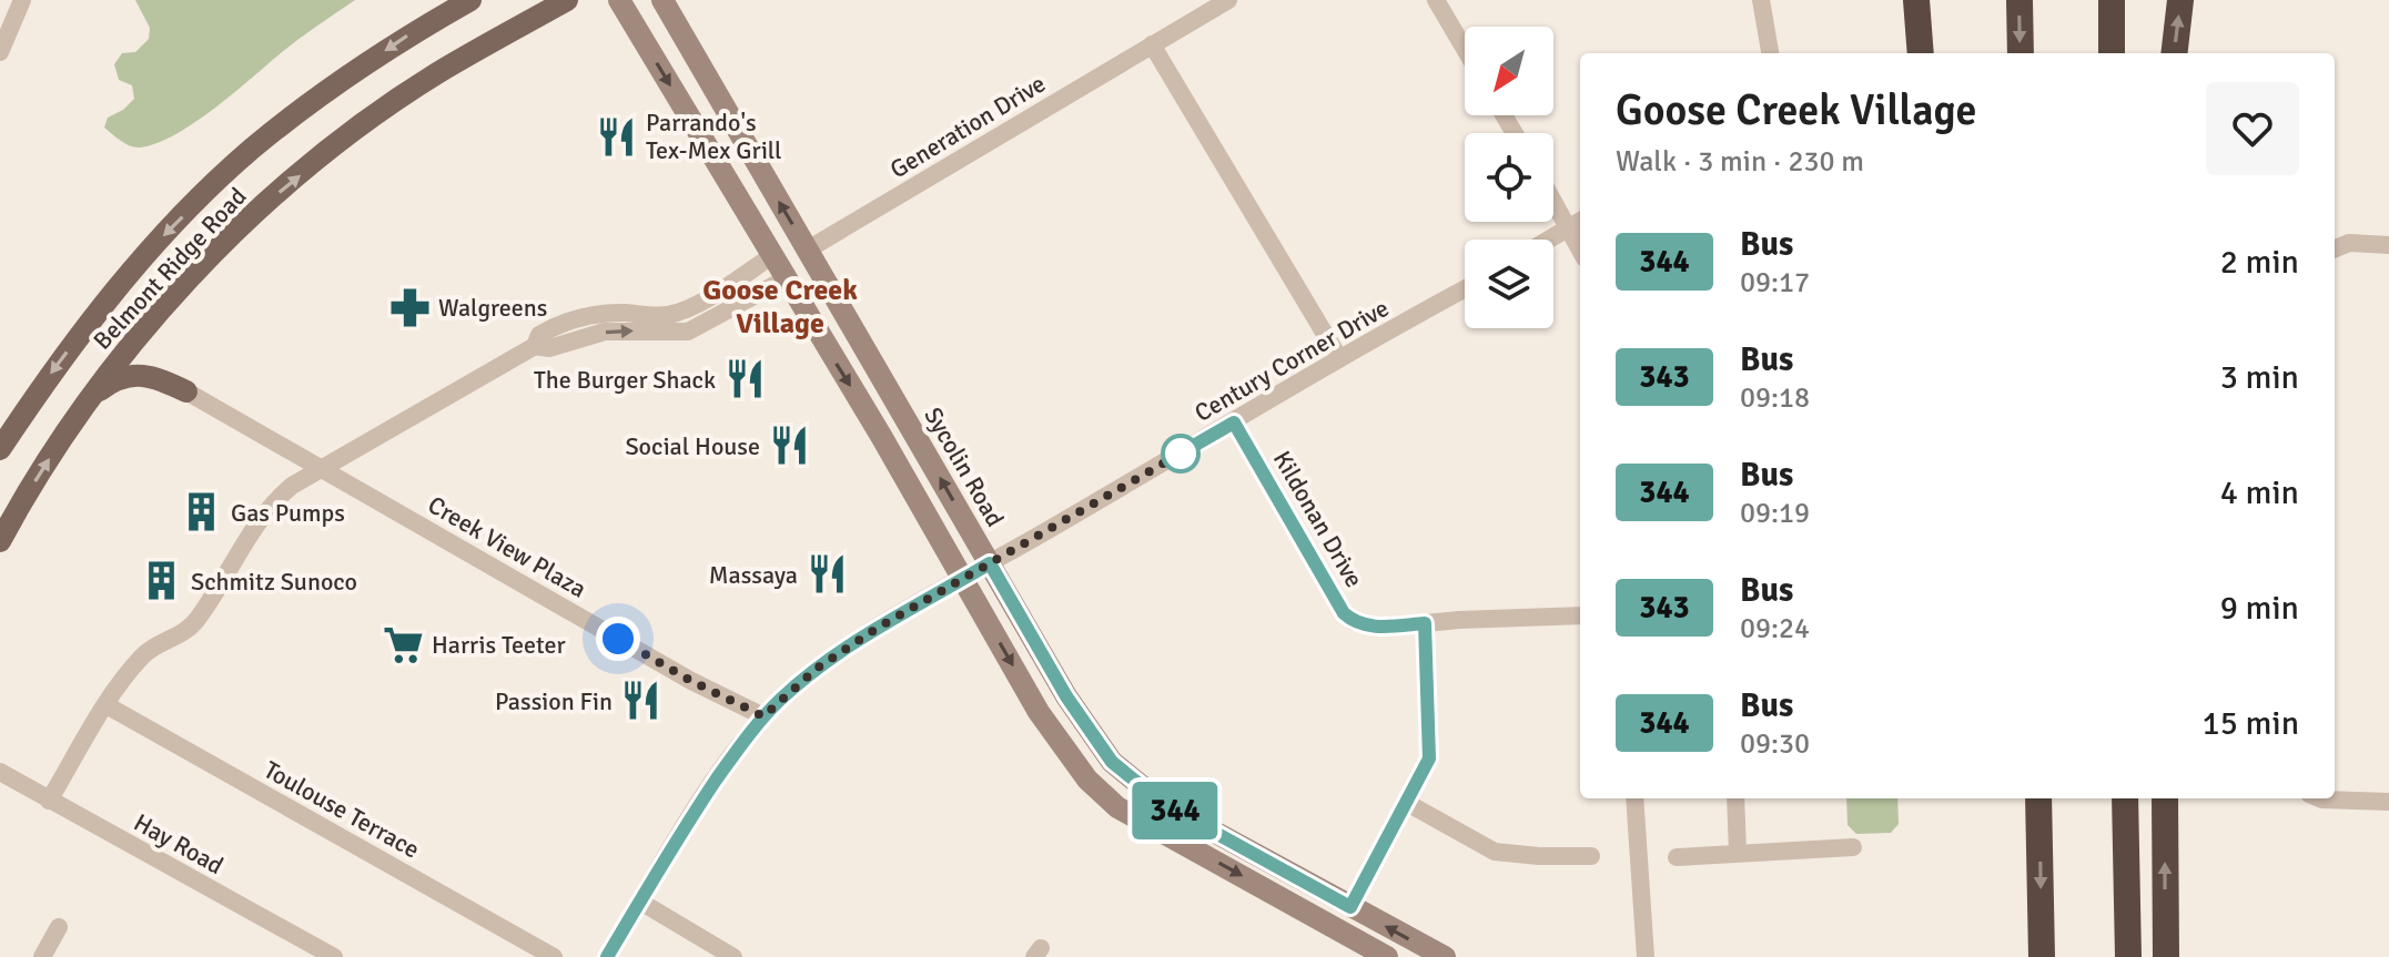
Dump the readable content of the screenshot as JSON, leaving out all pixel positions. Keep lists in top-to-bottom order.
{
  "streets": {
    "main road": ["Belmont Ridge Road", "Sycolin Road"],
    "street": [
      "Generation Drive",
      "Century Corner Drive",
      "Kildonan Drive",
      "Creek View Plaza",
      "Toulouse Terrace",
      "Hay Road"
    ]
  },
  "crossings": [
    ["Generation Drive", "Sycolin Road"],
    ["Century Corner Drive", "Sycolin Road"],
    ["Century Corner Drive", "Kildonan Drive"],
    ["Century Corner Drive", "Creek View Plaza"]
  ],
  "districts": ["Goose Creek Village"],
  "places": {
    "restaurant": [
      "Parrando's Tex-Mex Grill",
      "The Burger Shack",
      "Social House",
      "Massaya",
      "Passion Fin"
    ],
    "pharmacy": ["Walgreens"],
    "building": ["Gas Pumps", "Schmitz Sunoco"],
    "supermarket": ["Harris Teeter"]
  },
  "lines": ["bus line 344"],
  "north": "bottom left",
  "page": {
    "on_map": "344",
    "heading": ["Goose Creek Village", "Walk · 3 min · 230 m"],
    "list": [
      {
        "mark": "344",
        "name": "Bus",
        "note": "09:17",
        "value": "2 min"
      },
      {
        "mark": "343",
        "name": "Bus",
        "note": "09:18",
        "value": "3 min"
      },
      {
        "mark": "344",
        "name": "Bus",
        "note": "09:19",
        "value": "4 min"
      },
      {
        "mark": "343",
        "name": "Bus",
        "note": "09:24",
        "value": "9 min"
      },
      {
        "mark": "344",
        "name": "Bus",
        "note": "09:30",
        "value": "15 min"
      }
    ]
  }
}
